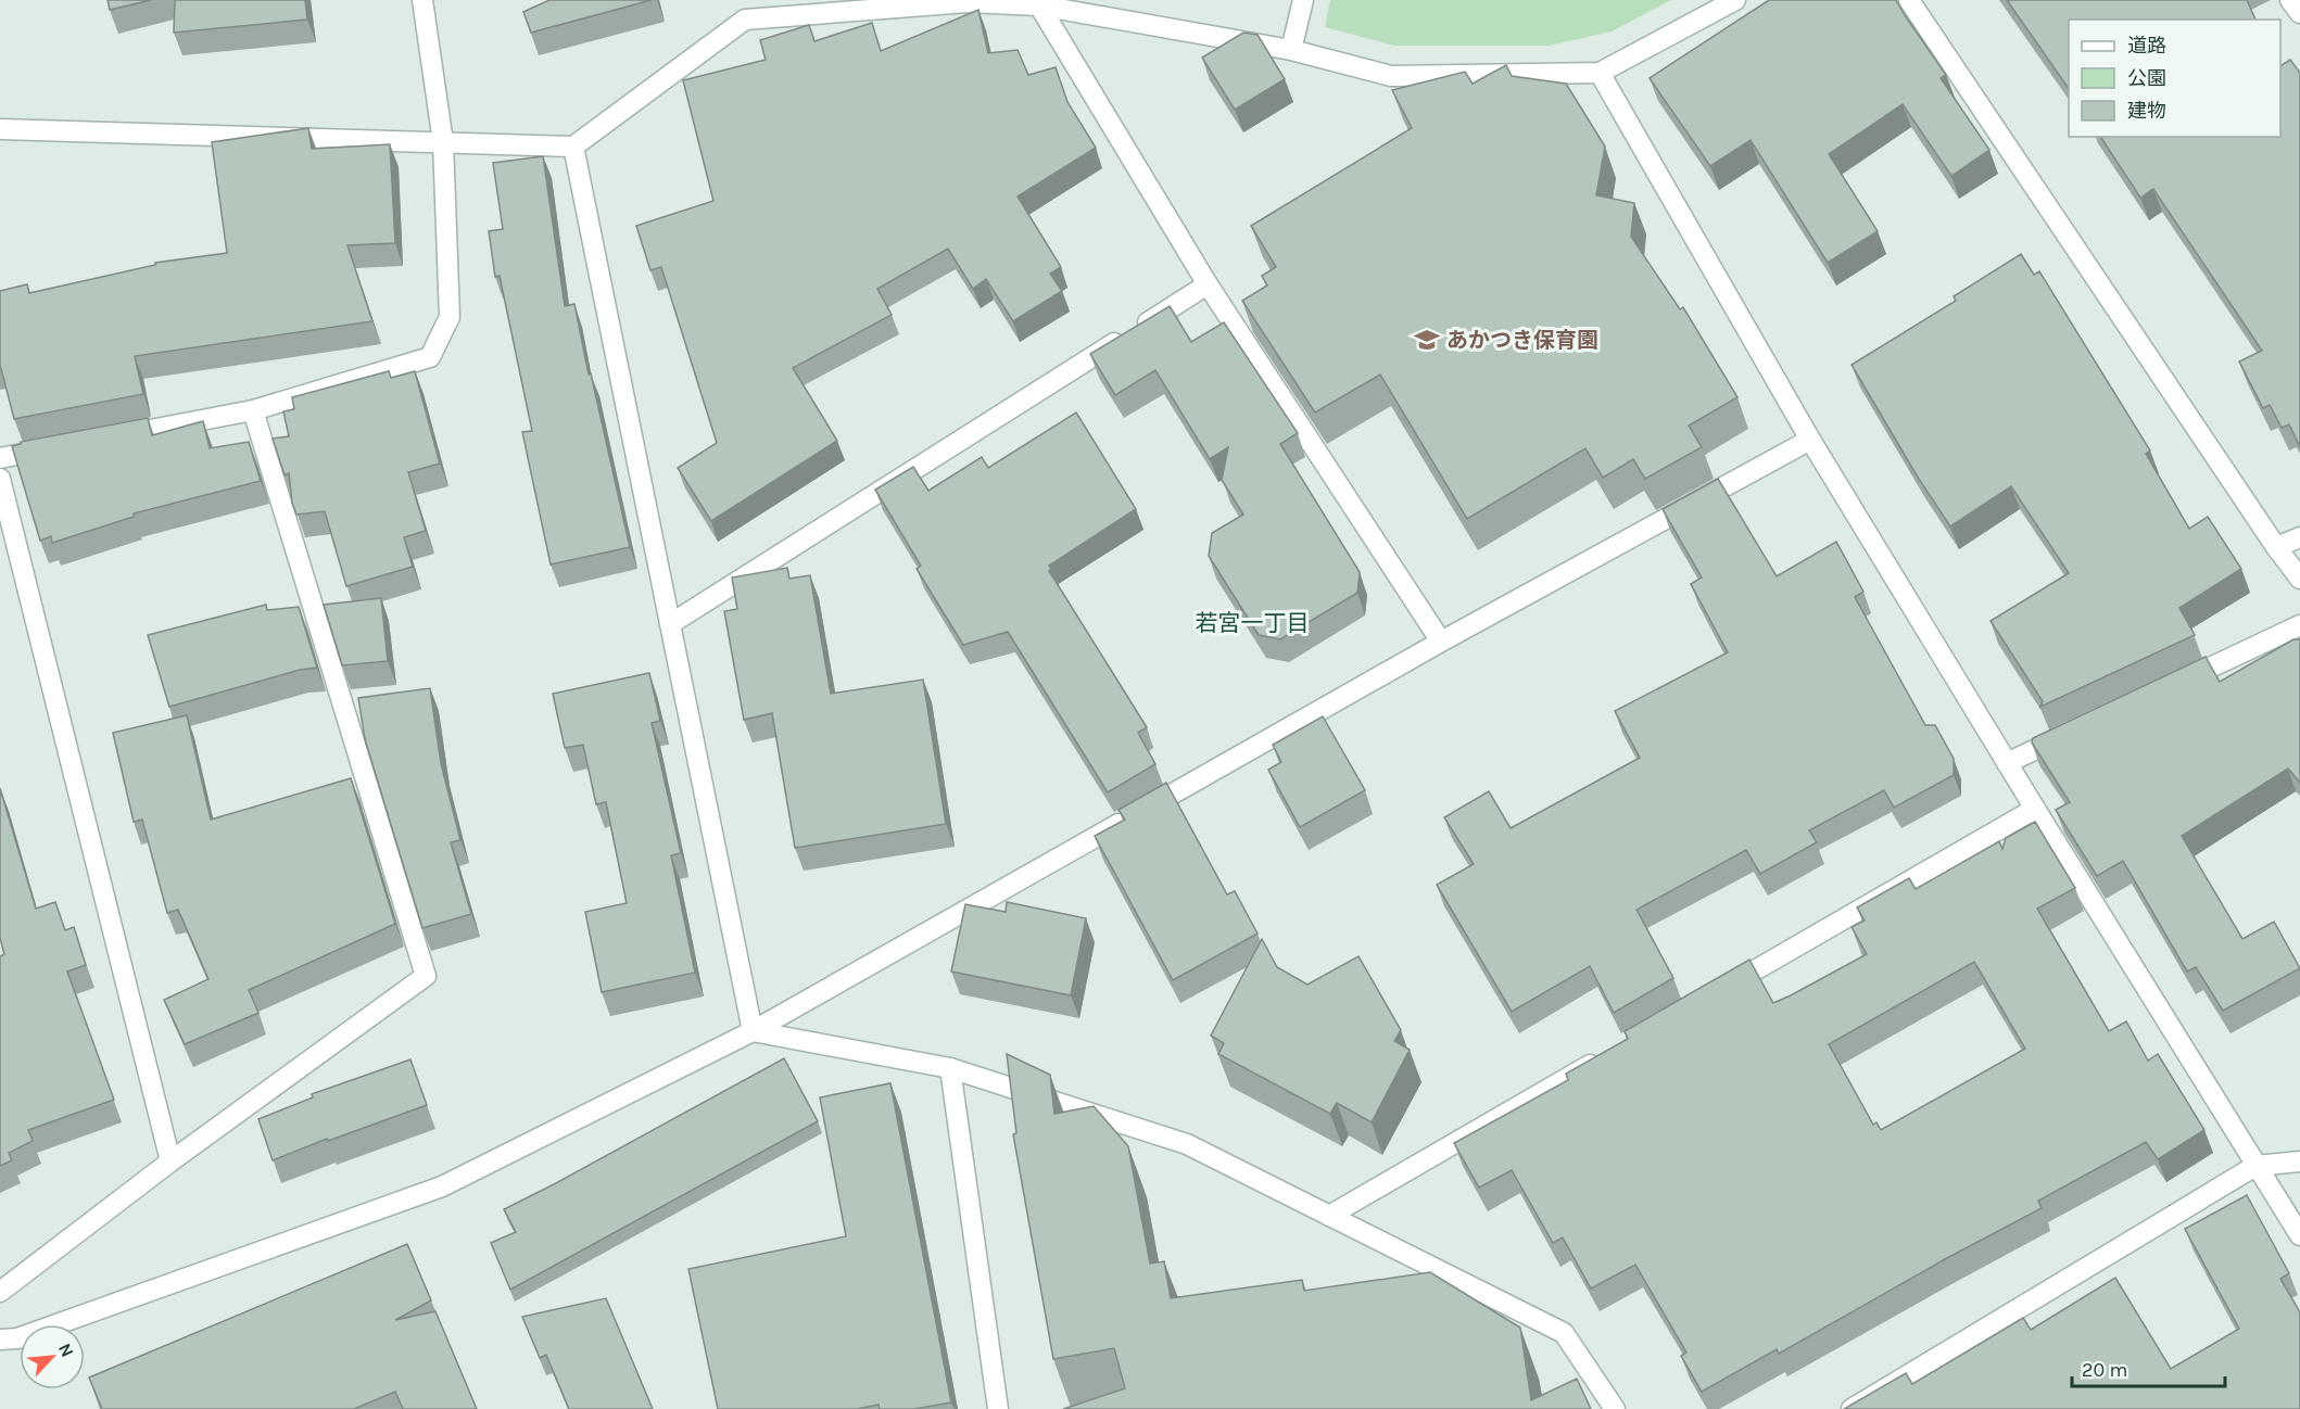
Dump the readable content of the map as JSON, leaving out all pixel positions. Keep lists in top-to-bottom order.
{
  "districts": ["若宮一丁目"],
  "places": {
    "school or university": ["あかつき保育園"]
  },
  "legend": ["道路", "公園", "建物"],
  "scale_bar": "20 m",
  "north": "top right"
}
